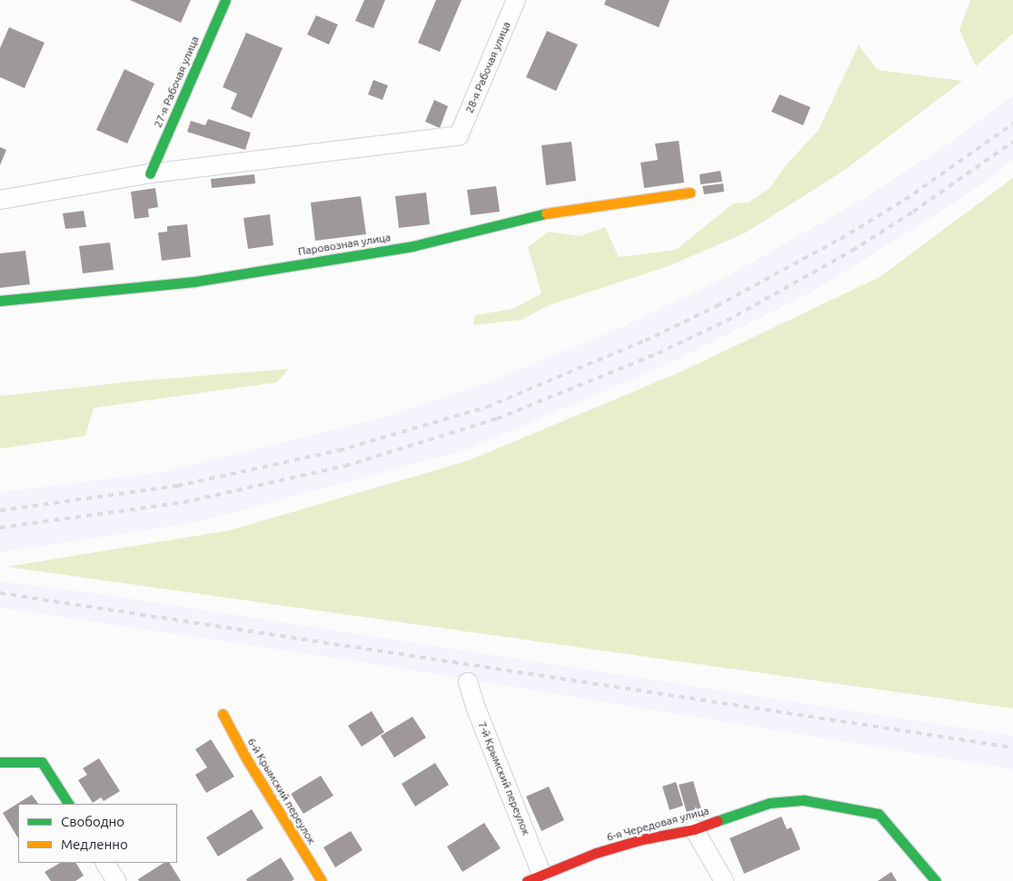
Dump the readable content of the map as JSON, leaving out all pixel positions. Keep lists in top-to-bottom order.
{
  "streets": {
    "street": [
      "28-я Рабочая улица",
      "27-я Рабочая улица",
      "Паровозная улица",
      "7-й Крымский переулок",
      "6-й Крымский переулок",
      "6-я Чередовая улица"
    ]
  },
  "crossings": [
    ["28-я Рабочая улица", "27-я Рабочая улица"],
    ["7-й Крымский переулок", "6-я Чередовая улица"]
  ],
  "legend": ["Свободно", "Медленно"]
}
